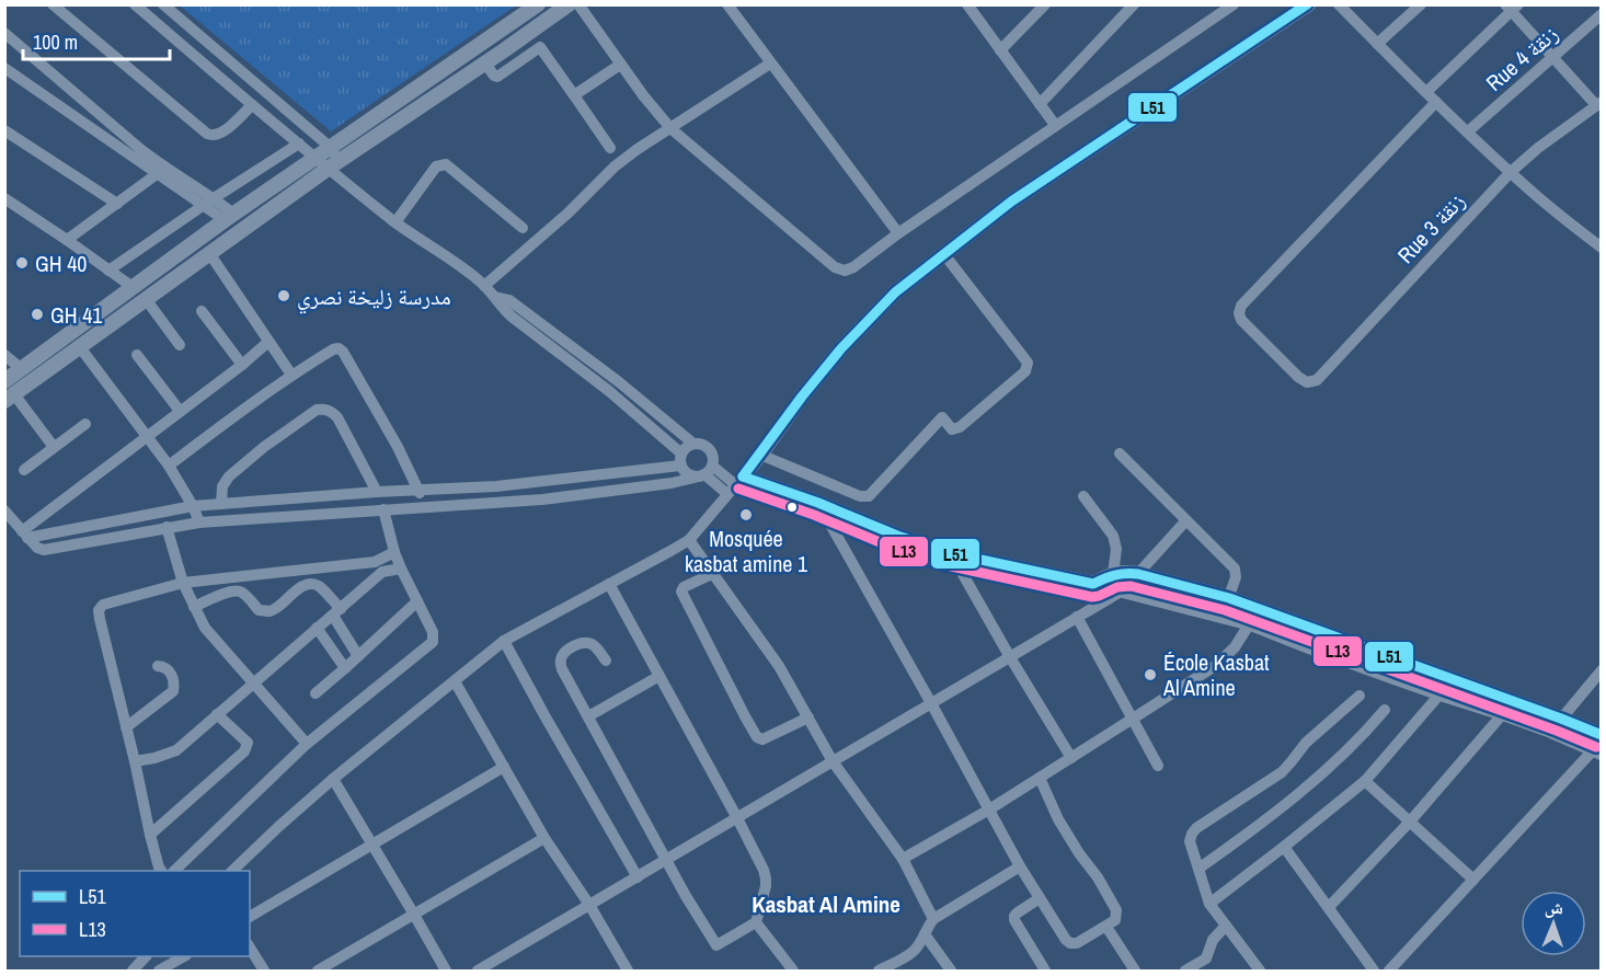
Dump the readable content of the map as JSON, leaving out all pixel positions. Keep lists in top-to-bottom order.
{
  "streets": {
    "street": ["Rue 4 زنقة", "Rue 3 زنقة"]
  },
  "districts": ["Kasbat Al Amine"],
  "places": [
    "GH 40",
    "مدرسة زليخة نصري",
    "GH 41",
    "Mosquée kasbat amine 1",
    "École Kasbat Al Amine"
  ],
  "lines": ["transit line L51", "transit line L13"],
  "legend": ["L51", "L13"],
  "scale_bar": "100 m",
  "north": "top"
}
